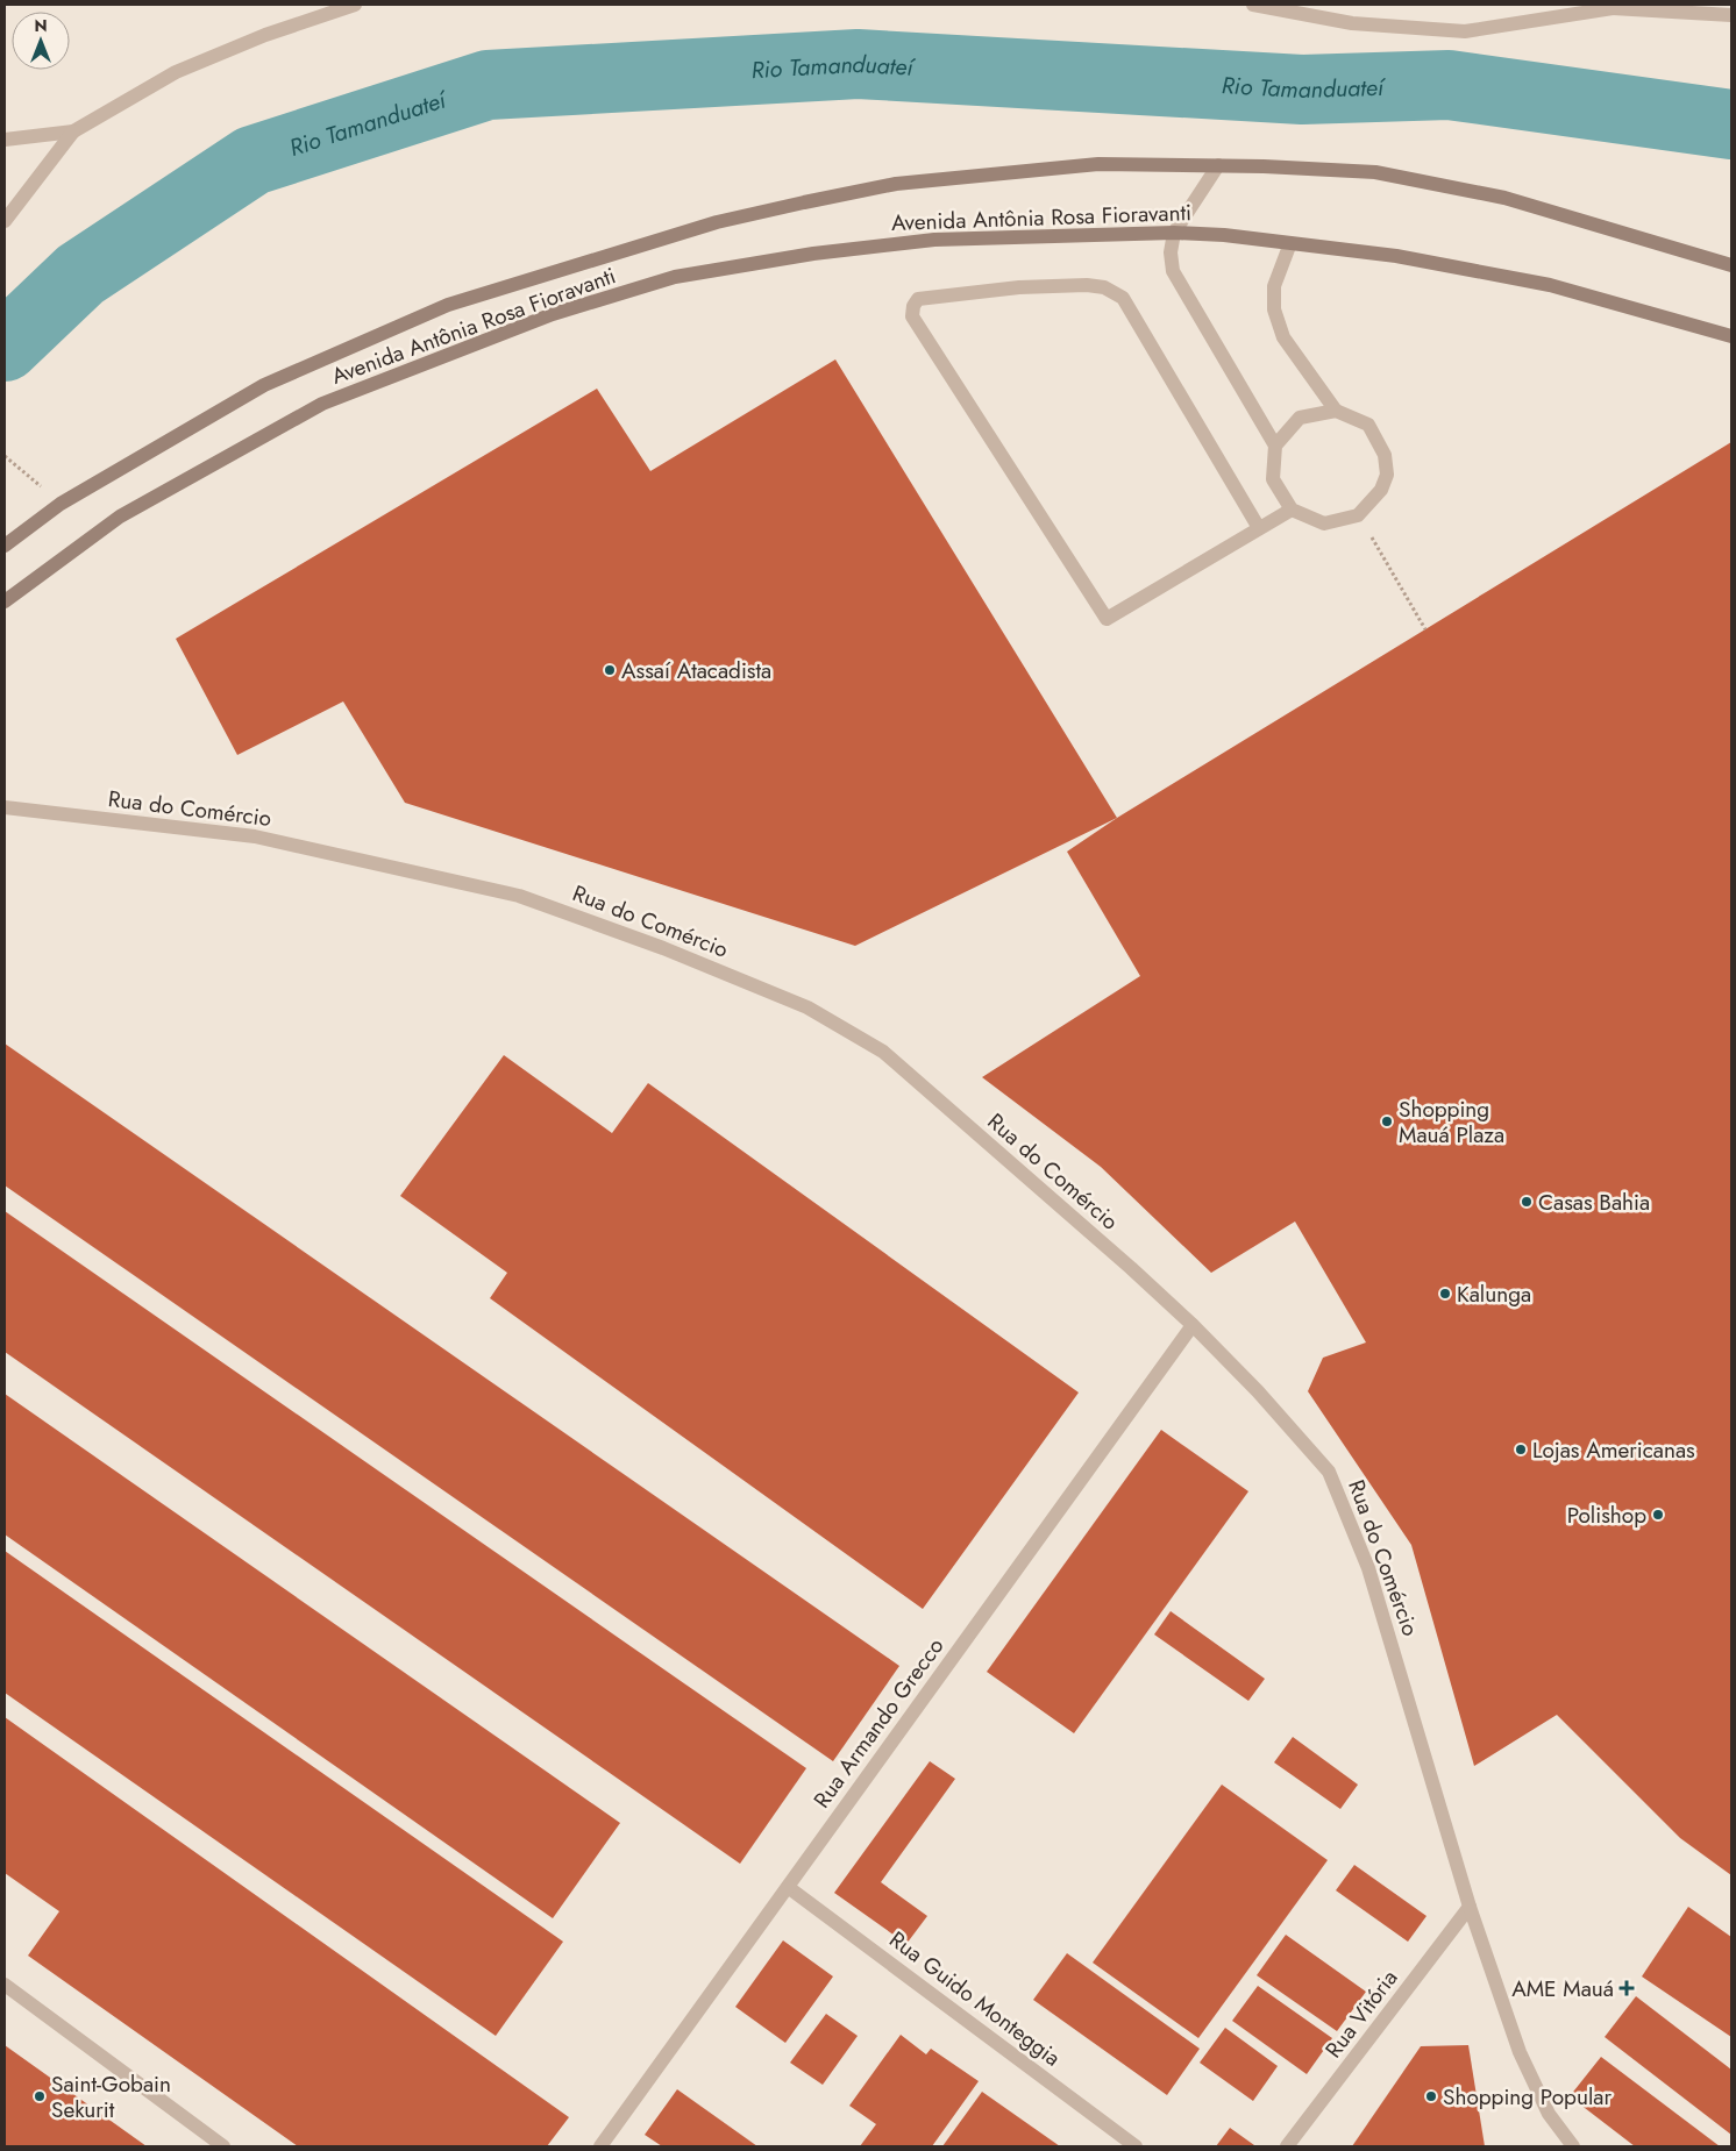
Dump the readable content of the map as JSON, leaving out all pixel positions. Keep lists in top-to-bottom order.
{
  "streets": {
    "main road": ["Avenida Antônia Rosa Fioravanti"],
    "street": [
      "Rua do Comércio",
      "Rua Armando Grecco",
      "Rua Guido Monteggia",
      "Rua Vitória"
    ]
  },
  "crossings": [
    ["Rua do Comércio", "Rua Armando Grecco"],
    ["Rua do Comércio", "Rua Vitória"],
    ["Rua Armando Grecco", "Rua Guido Monteggia"]
  ],
  "water": ["Rio Tamanduateí"],
  "places": {
    "other": [
      "Assaí Atacadista",
      "Shopping Mauá Plaza",
      "Casas Bahia",
      "Kalunga",
      "Lojas Americanas",
      "Polishop",
      "Saint-Gobain Sekurit",
      "Shopping Popular"
    ],
    "health": ["AME Mauá"]
  },
  "north": "top"
}
